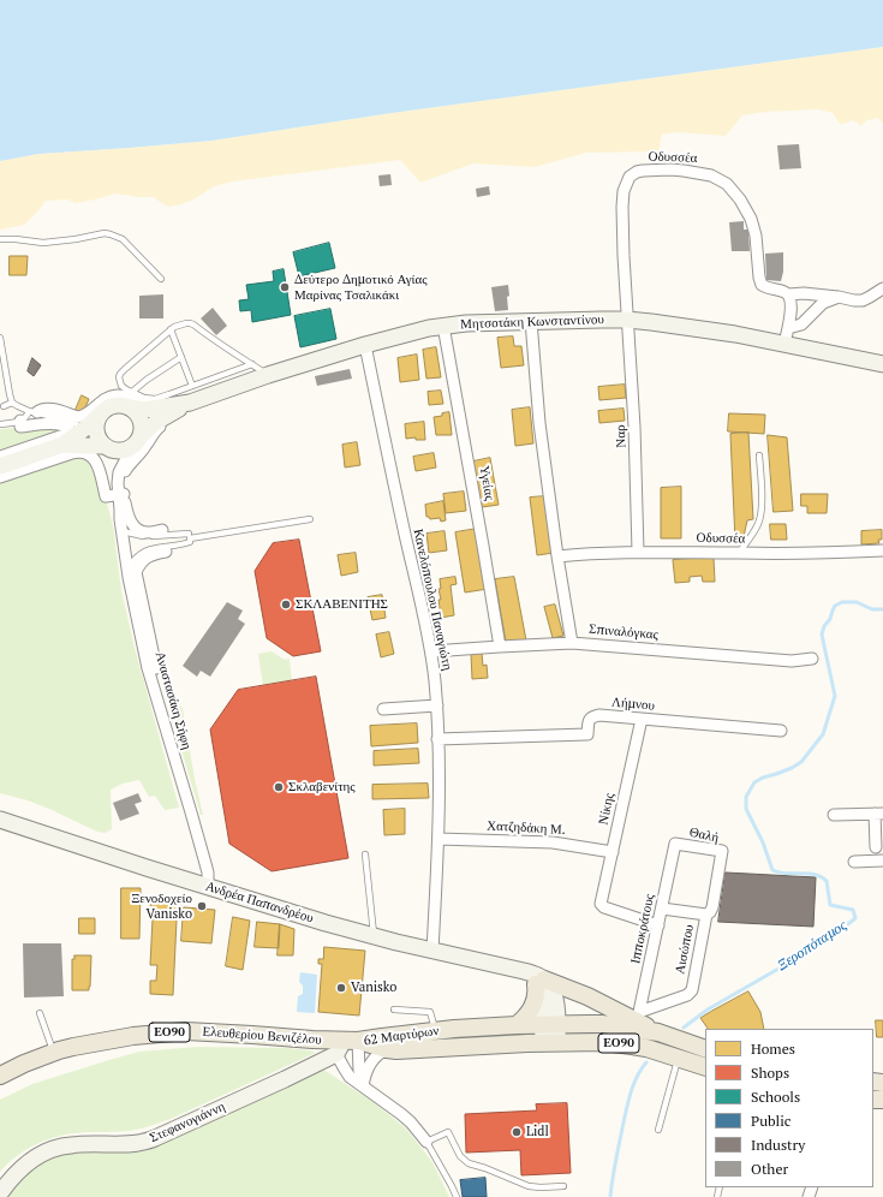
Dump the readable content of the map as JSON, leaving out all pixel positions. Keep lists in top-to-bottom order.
{
  "streets": {
    "main road": ["ΕΟ90", "Ελευθερίου Βενιζέλου", "62 Μαρτύρων"],
    "street": [
      "Οδυσσέα",
      "Μητσοτάκη Κωνσταντίνου",
      "Ναρ",
      "Υγείας",
      "Κανελόπουλου Παναγιώτη",
      "Σπιναλόγκας",
      "Αναστασάκη Σήφη",
      "Λήμνου",
      "Νίκης",
      "Χατζηδάκη Μ.",
      "Θαλή",
      "Ανδρέα Παπανδρέου",
      "Ιπποκράτους",
      "Αισώπου",
      "Στεφανογιάννη"
    ]
  },
  "crossings": [
    ["Οδυσσέα", "Μητσοτάκη Κωνσταντίνου"],
    ["Οδυσσέα", "Ναρ"],
    ["Μητσοτάκη Κωνσταντίνου", "Ναρ"],
    ["Μητσοτάκη Κωνσταντίνου", "Υγείας"],
    ["Μητσοτάκη Κωνσταντίνου", "Κανελόπουλου Παναγιώτη"],
    ["Υγείας", "Σπιναλόγκας"],
    ["Κανελόπουλου Παναγιώτη", "Σπιναλόγκας"],
    ["Κανελόπουλου Παναγιώτη", "Λήμνου"],
    ["Κανελόπουλου Παναγιώτη", "Χατζηδάκη Μ."],
    ["Κανελόπουλου Παναγιώτη", "Ανδρέα Παπανδρέου"],
    ["Αναστασάκη Σήφη", "Ανδρέα Παπανδρέου"],
    ["Λήμνου", "Νίκης"],
    ["Νίκης", "Χατζηδάκη Μ."],
    ["Νίκης", "Ιπποκράτους"],
    ["Θαλή", "Ιπποκράτους"],
    ["Θαλή", "Αισώπου"],
    ["Ιπποκράτους", "Αισώπου"],
    ["Ελευθερίου Βενιζέλου", "62 Μαρτύρων"],
    ["Ελευθερίου Βενιζέλου", "Στεφανογιάννη"],
    ["62 Μαρτύρων", "Στεφανογιάννη"]
  ],
  "water": ["Ξεροπόταμος"],
  "places": [
    "Δεύτερο Δημοτικό Αγίας Μαρίνας Τσαλικάκι",
    "ΣΚΛΑΒΕΝΙΤΗΣ",
    "Σκλαβενίτης",
    "Ξενοδοχείο Vanisko",
    "Vanisko",
    "Lidl"
  ],
  "legend": [
    "Homes",
    "Shops",
    "Schools",
    "Public",
    "Industry",
    "Other"
  ]
}
